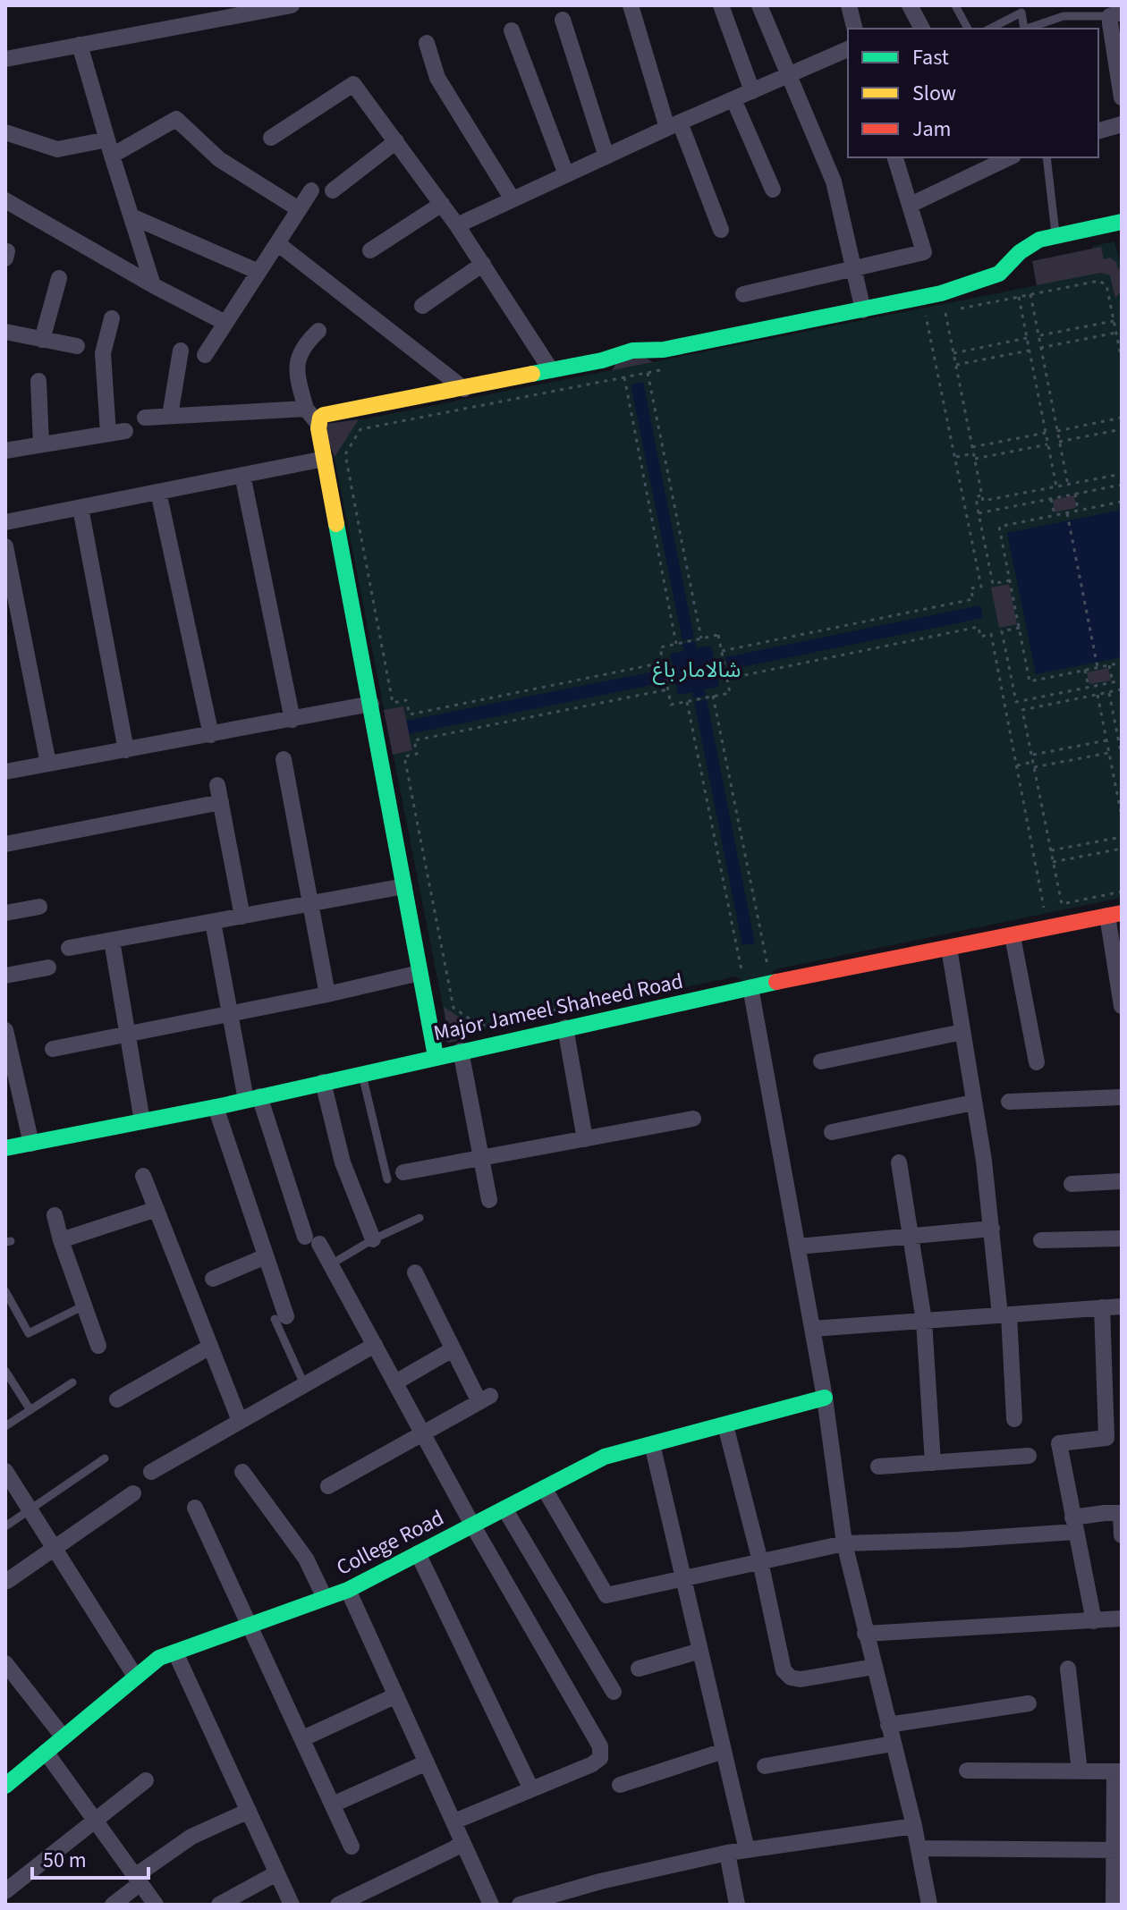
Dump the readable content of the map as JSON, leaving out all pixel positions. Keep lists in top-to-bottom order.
{
  "streets": {
    "street": ["Major Jameel Shaheed Road", "College Road"]
  },
  "parks": ["شالامار باغ"],
  "legend": ["Fast", "Slow", "Jam"],
  "scale_bar": "50 m"
}
